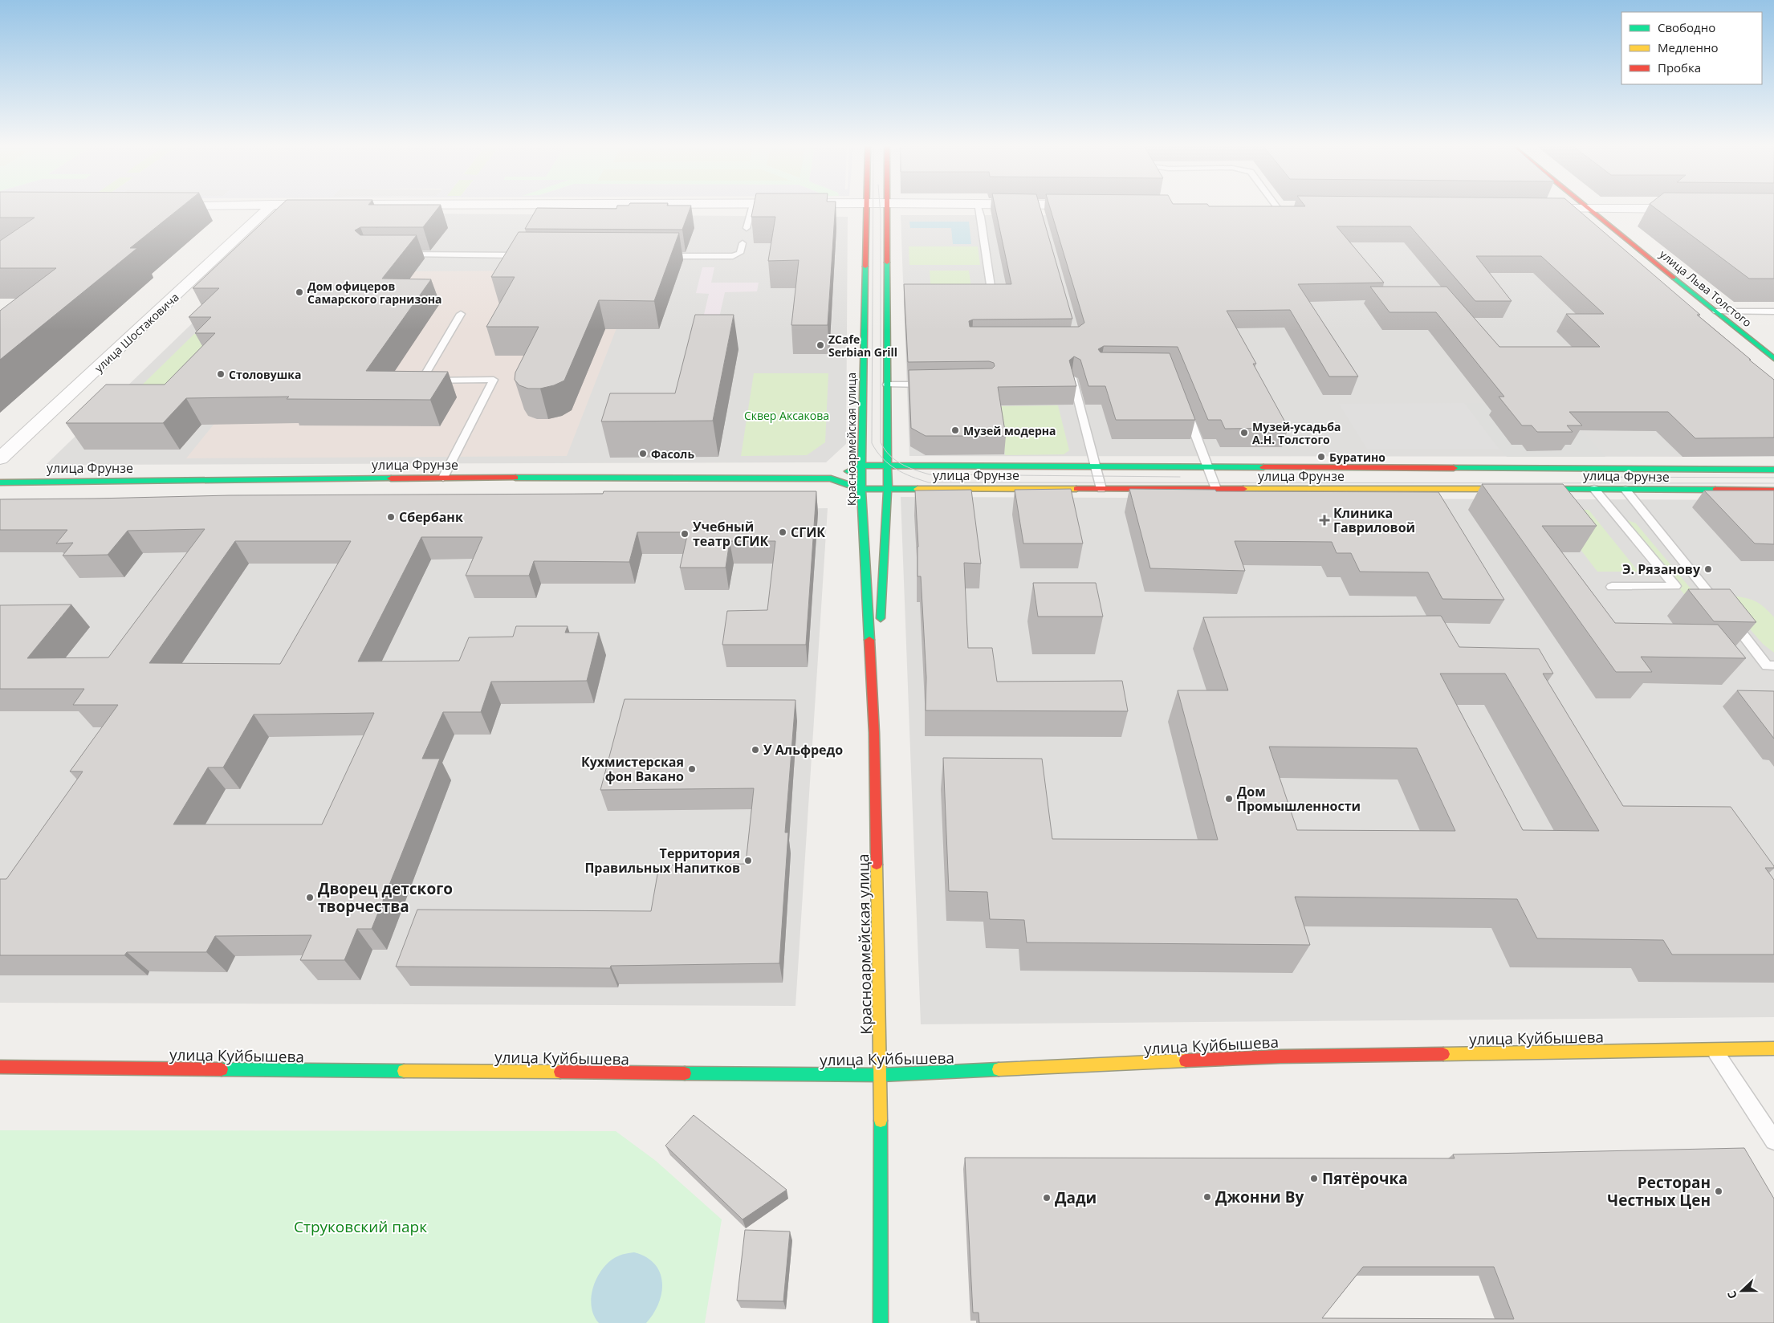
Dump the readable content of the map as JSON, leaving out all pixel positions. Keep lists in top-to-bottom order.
{
  "streets": {
    "main road": [
      "улица Льва Толстого",
      "Красноармейская улица",
      "улица Фрунзе",
      "улица Куйбышева"
    ],
    "street": ["улица Шостаковича"]
  },
  "crossings": [
    ["Красноармейская улица", "улица Фрунзе"],
    ["Красноармейская улица", "улица Куйбышева"]
  ],
  "parks": ["Сквер Аксакова", "Струковский парк"],
  "places": {
    "other": [
      "Дом офицеров Самарского гарнизона",
      "ZCafe Serbian Grill",
      "Столовушка",
      "Музей модерна",
      "Музей-усадьба А.Н. Толстого",
      "Фасоль",
      "Буратино",
      "Сбербанк",
      "СГИК",
      "Учебный театр СГИК",
      "Э. Рязанову",
      "У Альфредо",
      "Кухмистерская фон Вакано",
      "Дом Промышленности",
      "Территория Правильных Напитков",
      "Дворец детского творчества",
      "Пятёрочка",
      "Ресторан Честных Цен",
      "Джонни Ву",
      "Дади"
    ],
    "health": ["Клиника Гавриловой"]
  },
  "legend": ["Свободно", "Медленно", "Пробка"],
  "north": "left"
}
